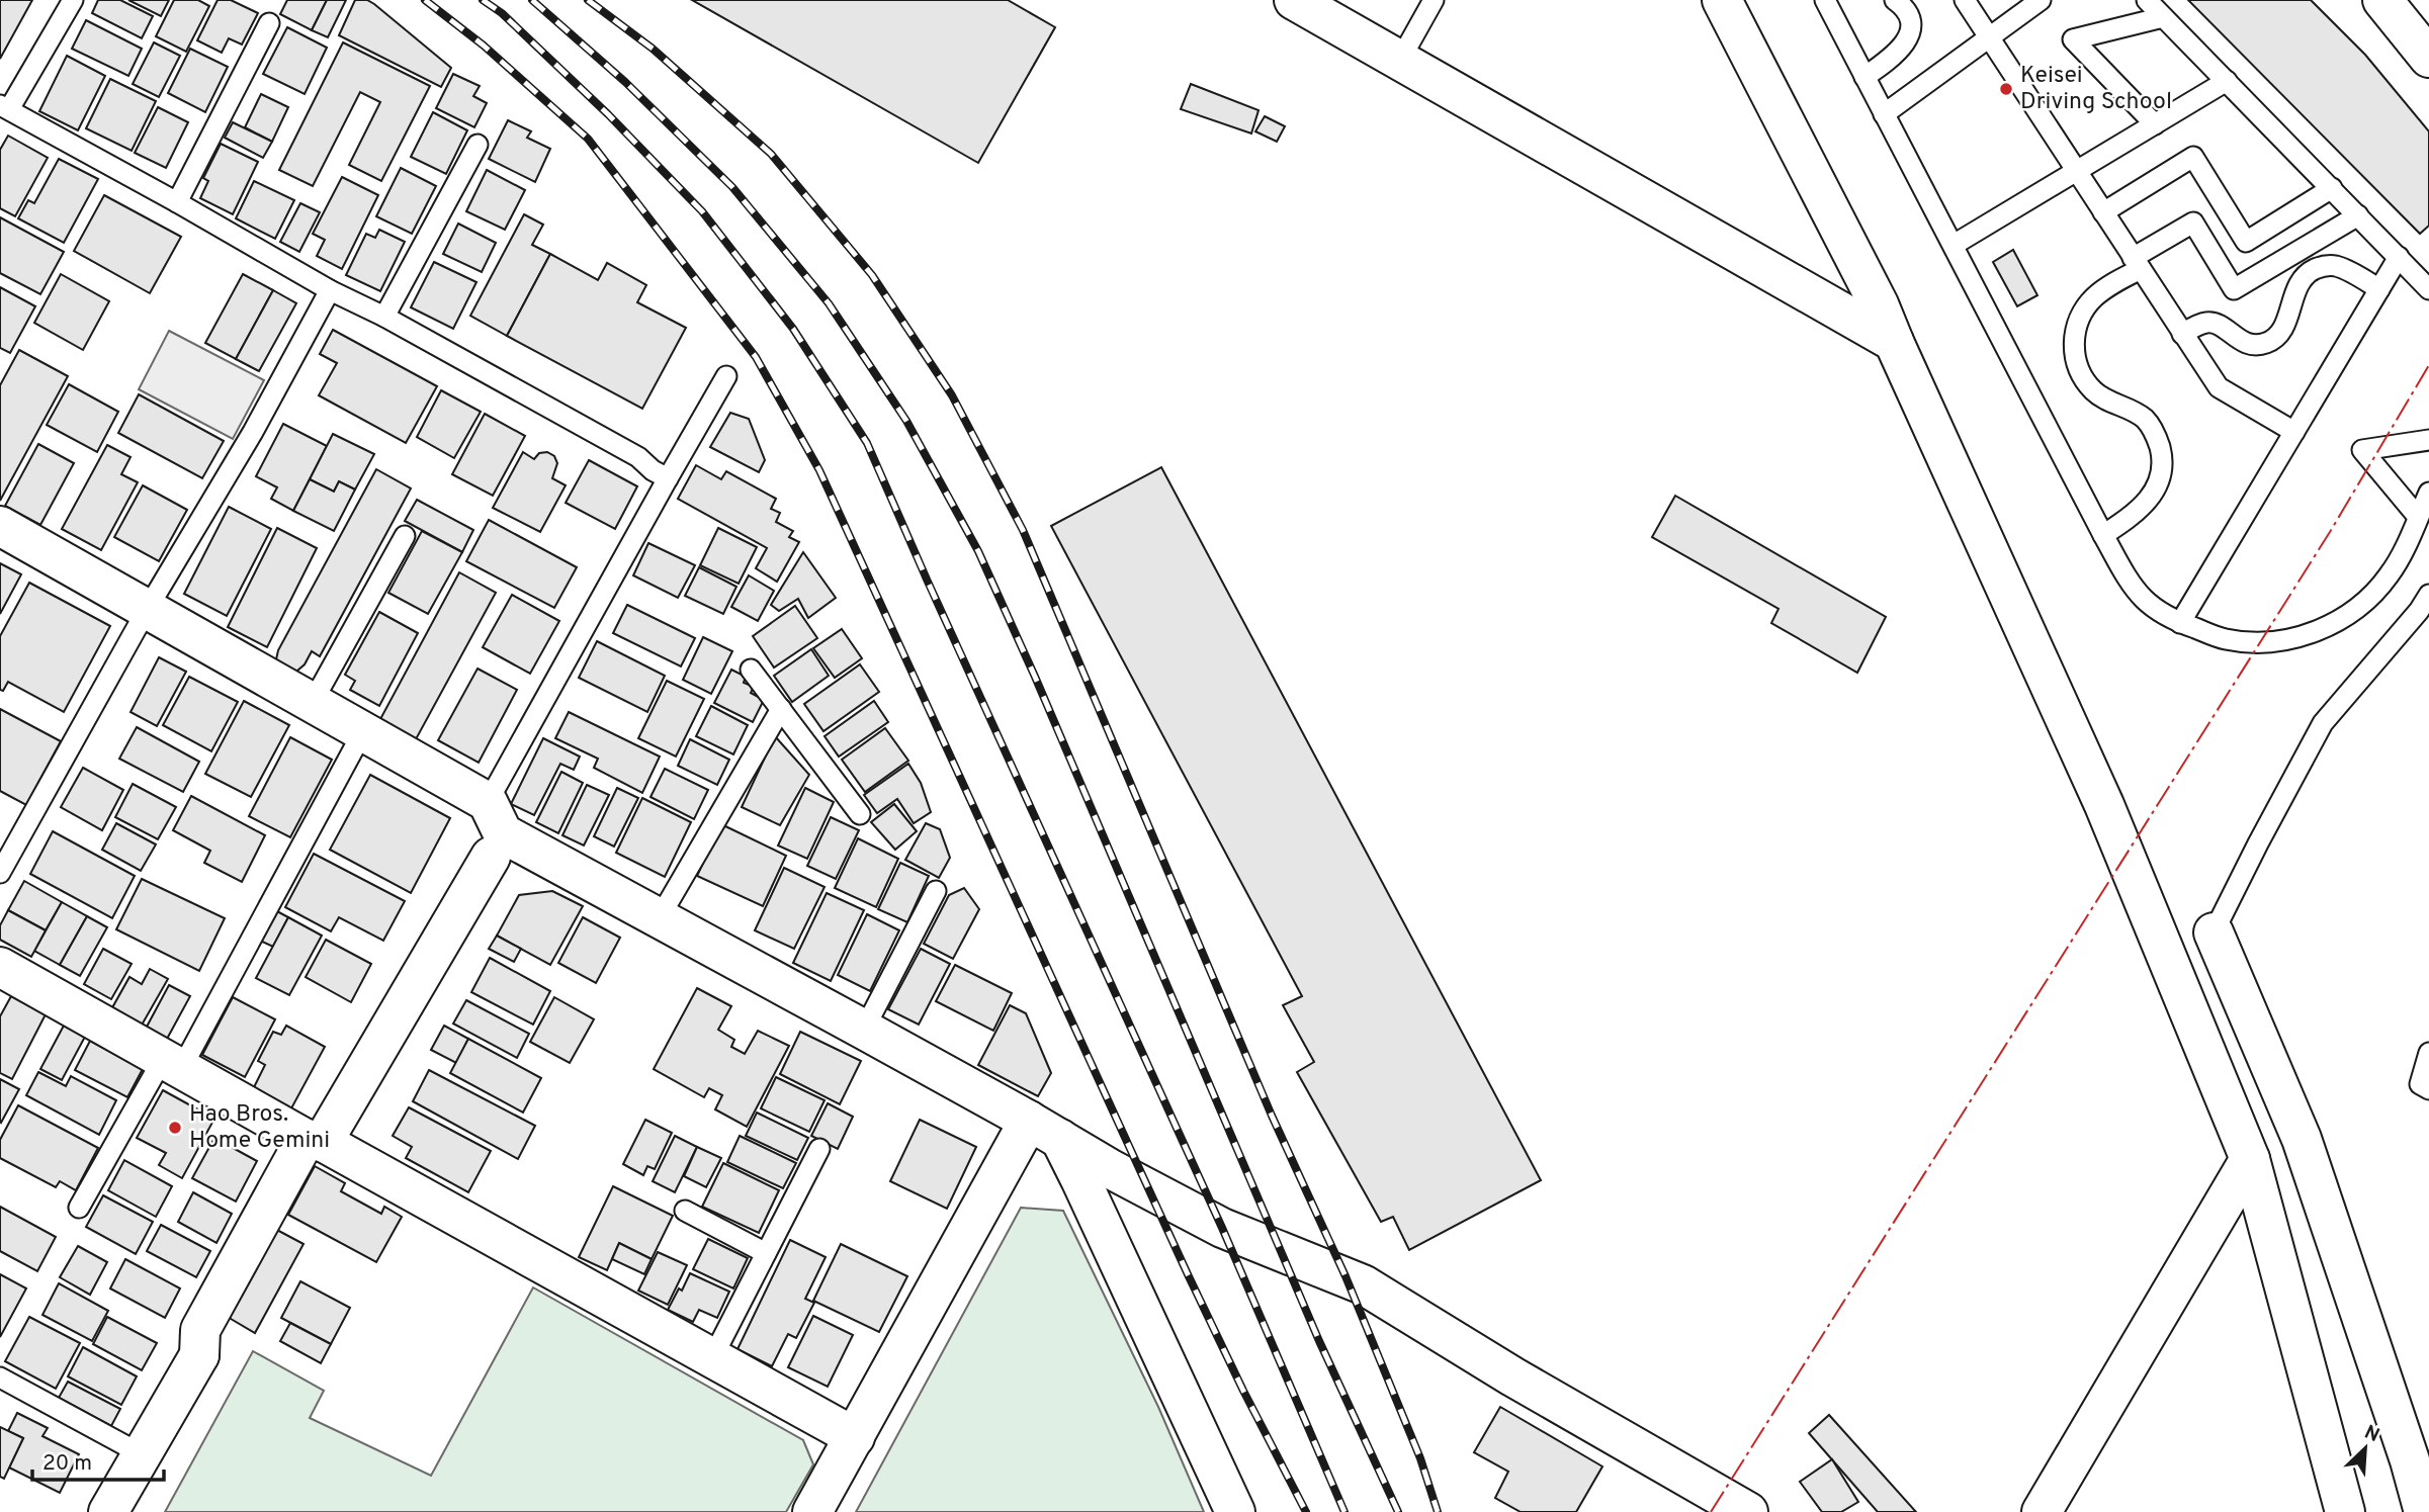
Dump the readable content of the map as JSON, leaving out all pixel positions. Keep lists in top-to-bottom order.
{
  "places": ["Keisei Driving School", "Hao Bros. Home Gemini"],
  "scale_bar": "20 m",
  "north": "top right"
}
